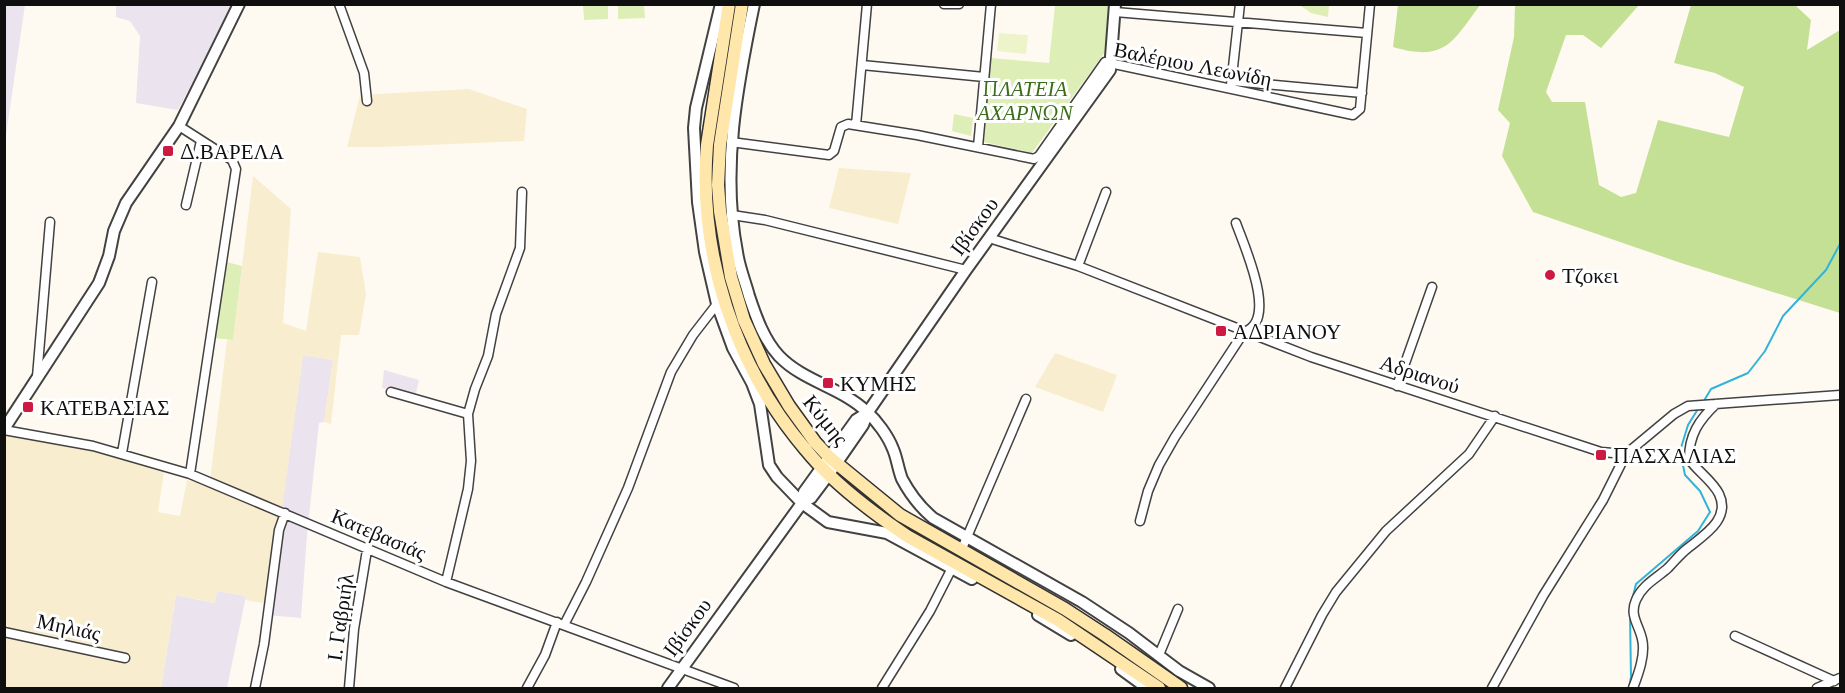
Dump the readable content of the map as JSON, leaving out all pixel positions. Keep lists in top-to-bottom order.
{
  "streets": {
    "main road": ["Κύμης"],
    "street": [
      "Βαλέριου Λεωνίδη",
      "Ιβίσκου",
      "Αδριανού",
      "Κατεβασιάς",
      "Ι. Γαβριήλ",
      "Μηλιάς"
    ]
  },
  "crossings": [
    ["Βαλέριου Λεωνίδη", "Ιβίσκου"],
    ["Ιβίσκου", "Αδριανού"],
    ["Ιβίσκου", "Κύμης"],
    ["Ιβίσκου", "Κατεβασιάς"],
    ["Κατεβασιάς", "Ι. Γαβριήλ"]
  ],
  "parks": ["ΠΛΑΤΕΙΑ ΑΧΑΡΝΩΝ"],
  "places": {
    "transit": [
      "Δ.ΒΑΡΕΛΑ",
      "ΑΔΡΙΑΝΟΥ",
      "ΚΥΜΗΣ",
      "ΚΑΤΕΒΑΣΙΑΣ",
      "ΠΑΣΧΑΛΙΑΣ"
    ],
    "other": ["Τζοκει"]
  }
}
